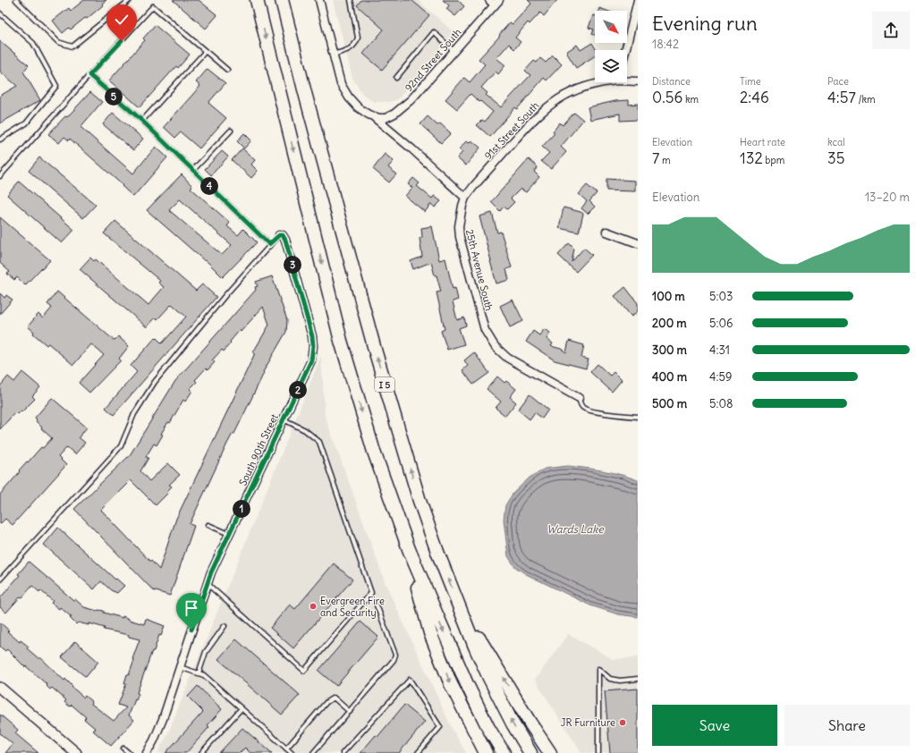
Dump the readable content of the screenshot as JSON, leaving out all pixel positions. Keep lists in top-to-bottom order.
{
  "streets": {
    "highway": ["I 5"],
    "street": [
      "92nd Street South",
      "91st Street South",
      "25th Avenue South",
      "South 90th Street"
    ]
  },
  "crossings": [
    ["91st Street South", "25th Avenue South"]
  ],
  "water": ["Wards Lake"],
  "places": ["Evergreen Fire and Security", "JR Furniture"],
  "north": "bottom right",
  "page": {
    "heading": ["Evening run", "18:42"],
    "stats": [
      ["Distance", "0.56 km"],
      ["Time", "2:46"],
      ["Pace", "4:57 /km"],
      ["Elevation", "7 m"],
      ["Heart rate", "132 bpm"],
      ["kcal", "35"]
    ],
    "pins": [
      "5",
      "4",
      "3",
      "2",
      "1"
    ],
    "chart": ["Elevation", "13–20 m"],
    "list": [
      {
        "name": "100 m",
        "note": "5:03"
      },
      {
        "name": "200 m",
        "note": "5:06"
      },
      {
        "name": "300 m",
        "note": "4:31"
      },
      {
        "name": "400 m",
        "note": "4:59"
      },
      {
        "name": "500 m",
        "note": "5:08"
      }
    ],
    "buttons": ["Save", "Share"]
  }
}
